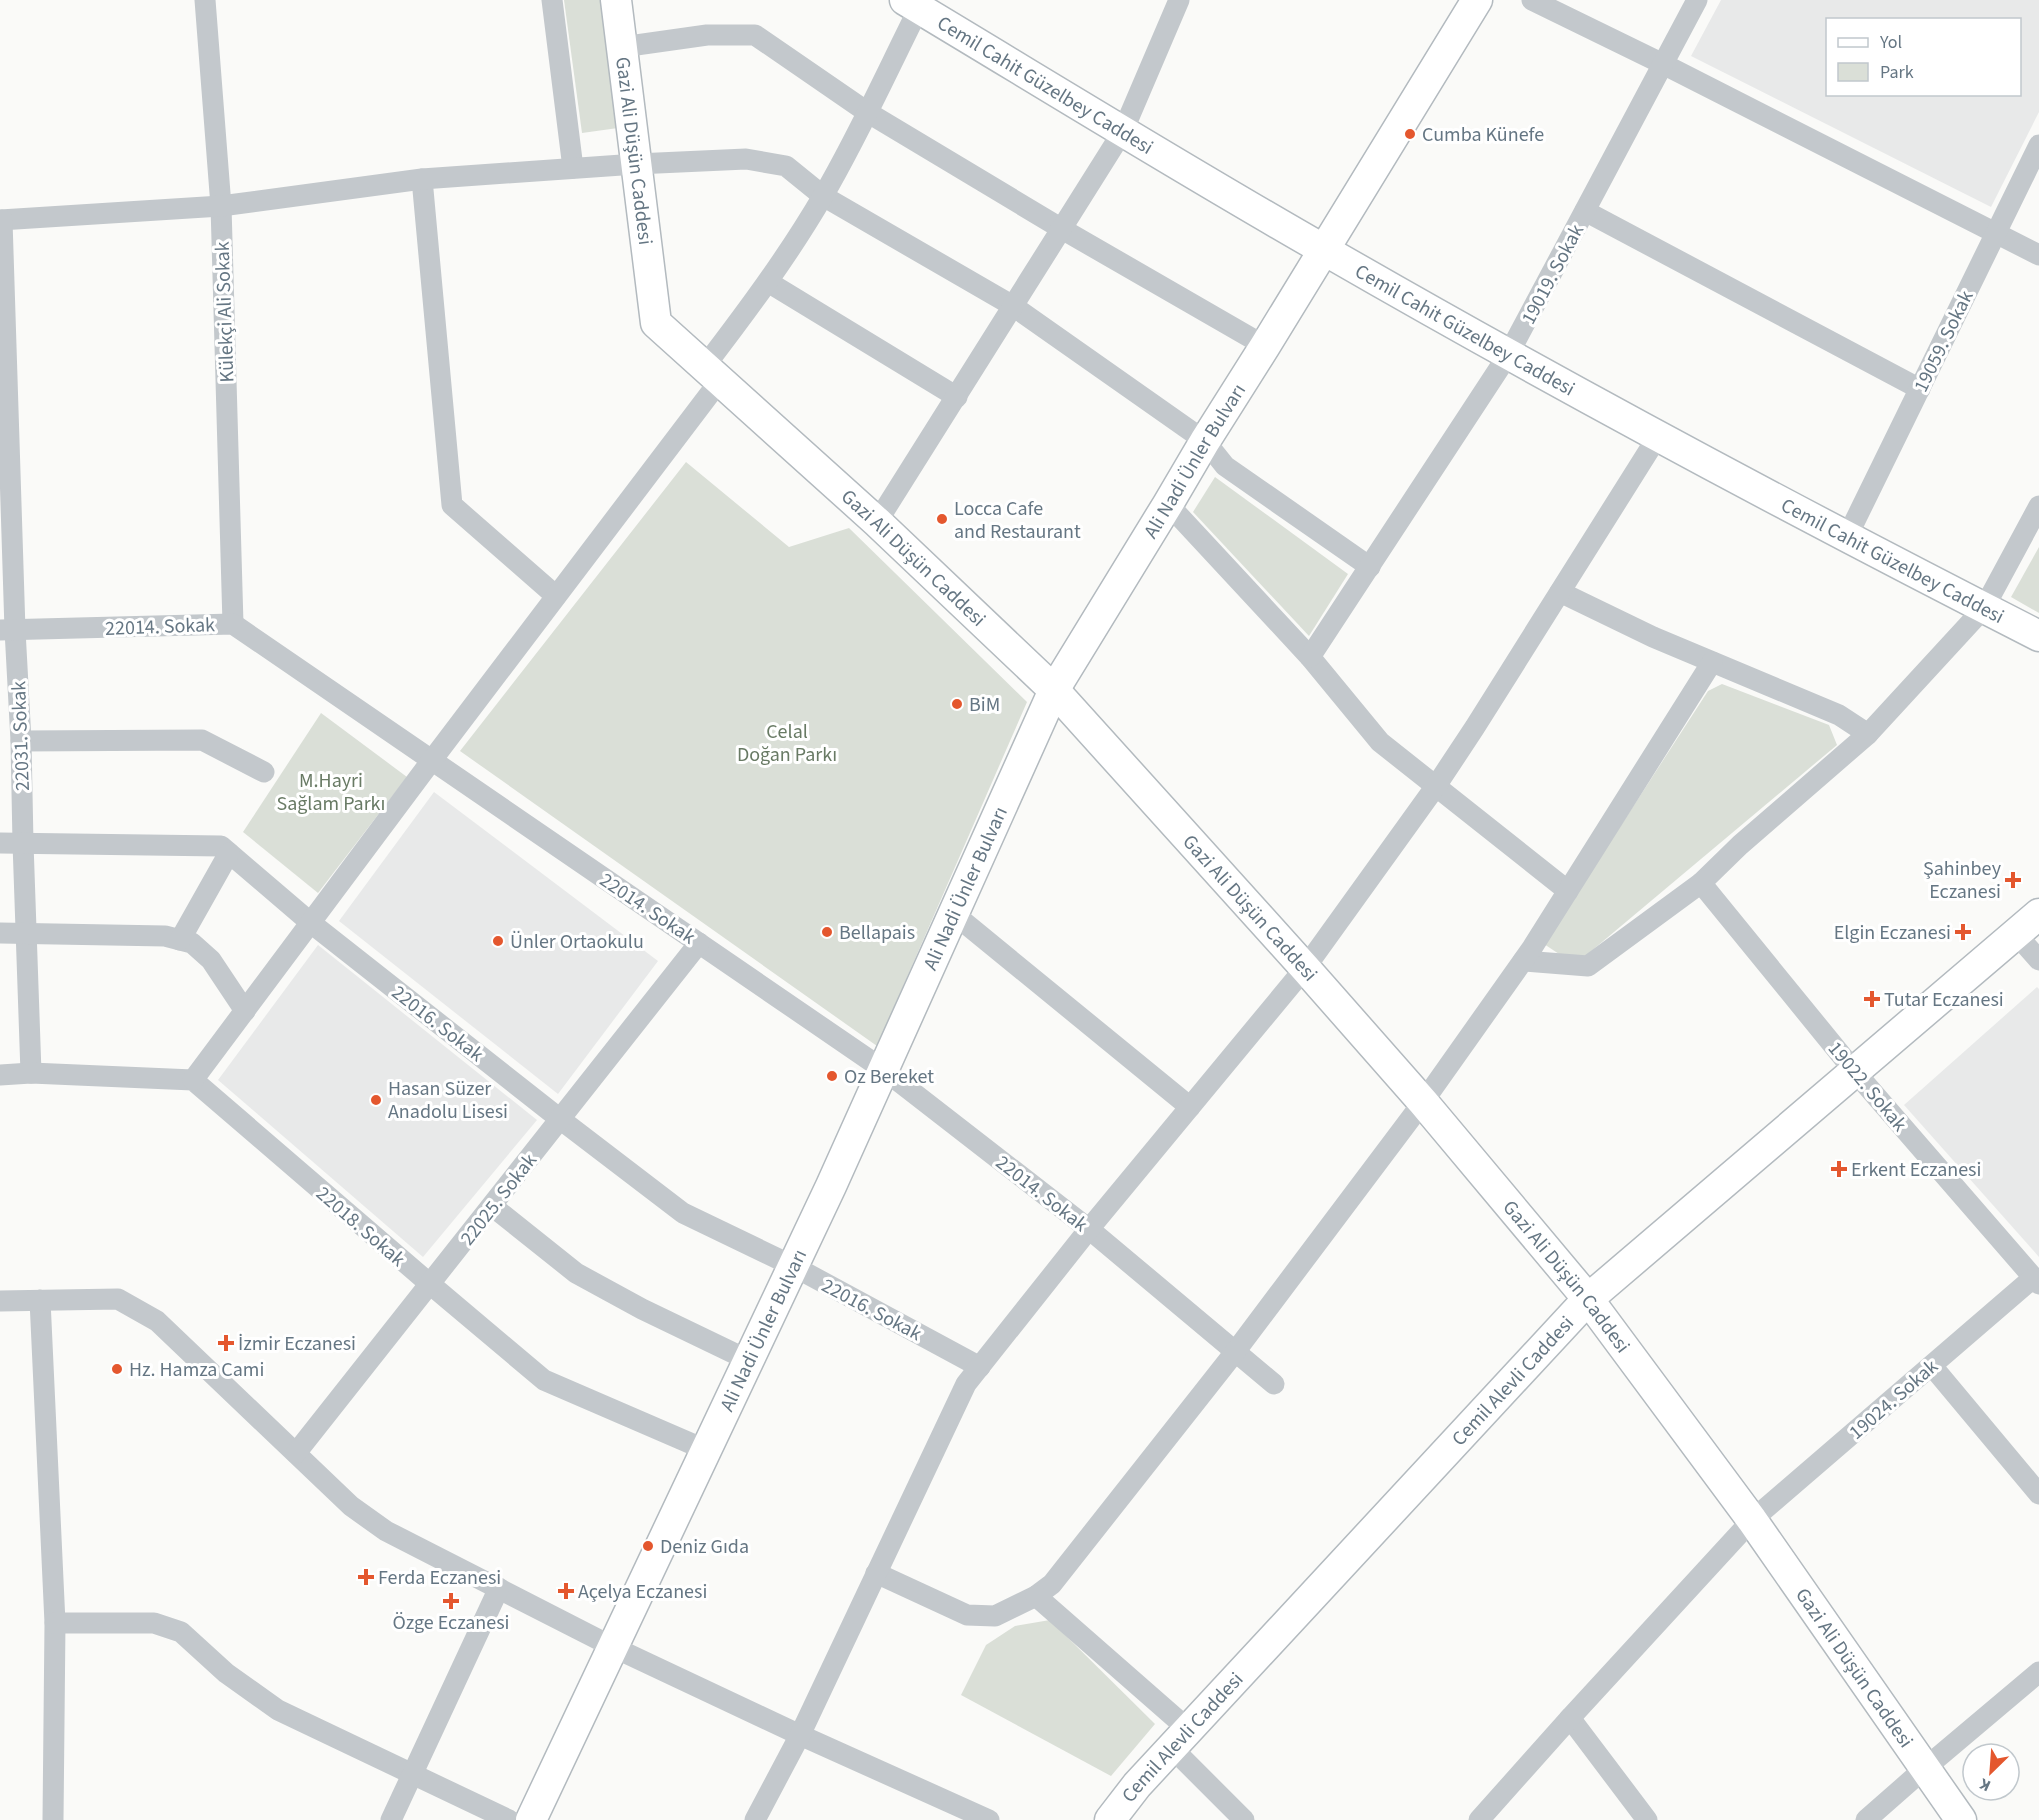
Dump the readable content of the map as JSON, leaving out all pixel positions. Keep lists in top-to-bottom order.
{
  "streets": {
    "street": [
      "Cemil Cahit Güzelbey Caddesi",
      "Gazi Ali Düşün Caddesi",
      "19019. Sokak",
      "Külekçi Ali Sokak",
      "19059. Sokak",
      "Ali Nadi Ünler Bulvarı",
      "22014. Sokak",
      "22031. Sokak",
      "22016. Sokak",
      "19022. Sokak",
      "22025. Sokak",
      "22018. Sokak",
      "Cemil Alevli Caddesi",
      "19024. Sokak"
    ]
  },
  "crossings": [
    ["Cemil Cahit Güzelbey Caddesi", "19019. Sokak"],
    ["Cemil Cahit Güzelbey Caddesi", "19059. Sokak"],
    ["Cemil Cahit Güzelbey Caddesi", "Ali Nadi Ünler Bulvarı"],
    ["Gazi Ali Düşün Caddesi", "Ali Nadi Ünler Bulvarı"],
    ["Gazi Ali Düşün Caddesi", "Cemil Alevli Caddesi"],
    ["Gazi Ali Düşün Caddesi", "19024. Sokak"],
    ["Külekçi Ali Sokak", "22014. Sokak"],
    ["Ali Nadi Ünler Bulvarı", "22014. Sokak"],
    ["Ali Nadi Ünler Bulvarı", "22016. Sokak"],
    ["Ali Nadi Ünler Bulvarı", "22018. Sokak"],
    ["22014. Sokak", "22031. Sokak"],
    ["22014. Sokak", "22025. Sokak"],
    ["22031. Sokak", "22016. Sokak"],
    ["22016. Sokak", "22025. Sokak"],
    ["19022. Sokak", "Cemil Alevli Caddesi"],
    ["19022. Sokak", "19024. Sokak"],
    ["22025. Sokak", "22018. Sokak"]
  ],
  "parks": ["Celal Doğan Parkı", "M.Hayri Sağlam Parkı"],
  "places": {
    "other": [
      "Cumba Künefe",
      "Locca Cafe and Restaurant",
      "BiM",
      "Bellapais",
      "Ünler Ortaokulu",
      "Oz Bereket",
      "Hasan Süzer Anadolu Lisesi",
      "Hz. Hamza Cami",
      "Deniz Gıda"
    ],
    "health": [
      "Şahinbey Eczanesi",
      "Elgin Eczanesi",
      "Tutar Eczanesi",
      "Erkent Eczanesi",
      "İzmir Eczanesi",
      "Ferda Eczanesi",
      "Açelya Eczanesi",
      "Özge Eczanesi"
    ]
  },
  "legend": ["Yol", "Park"],
  "north": "bottom left"
}
